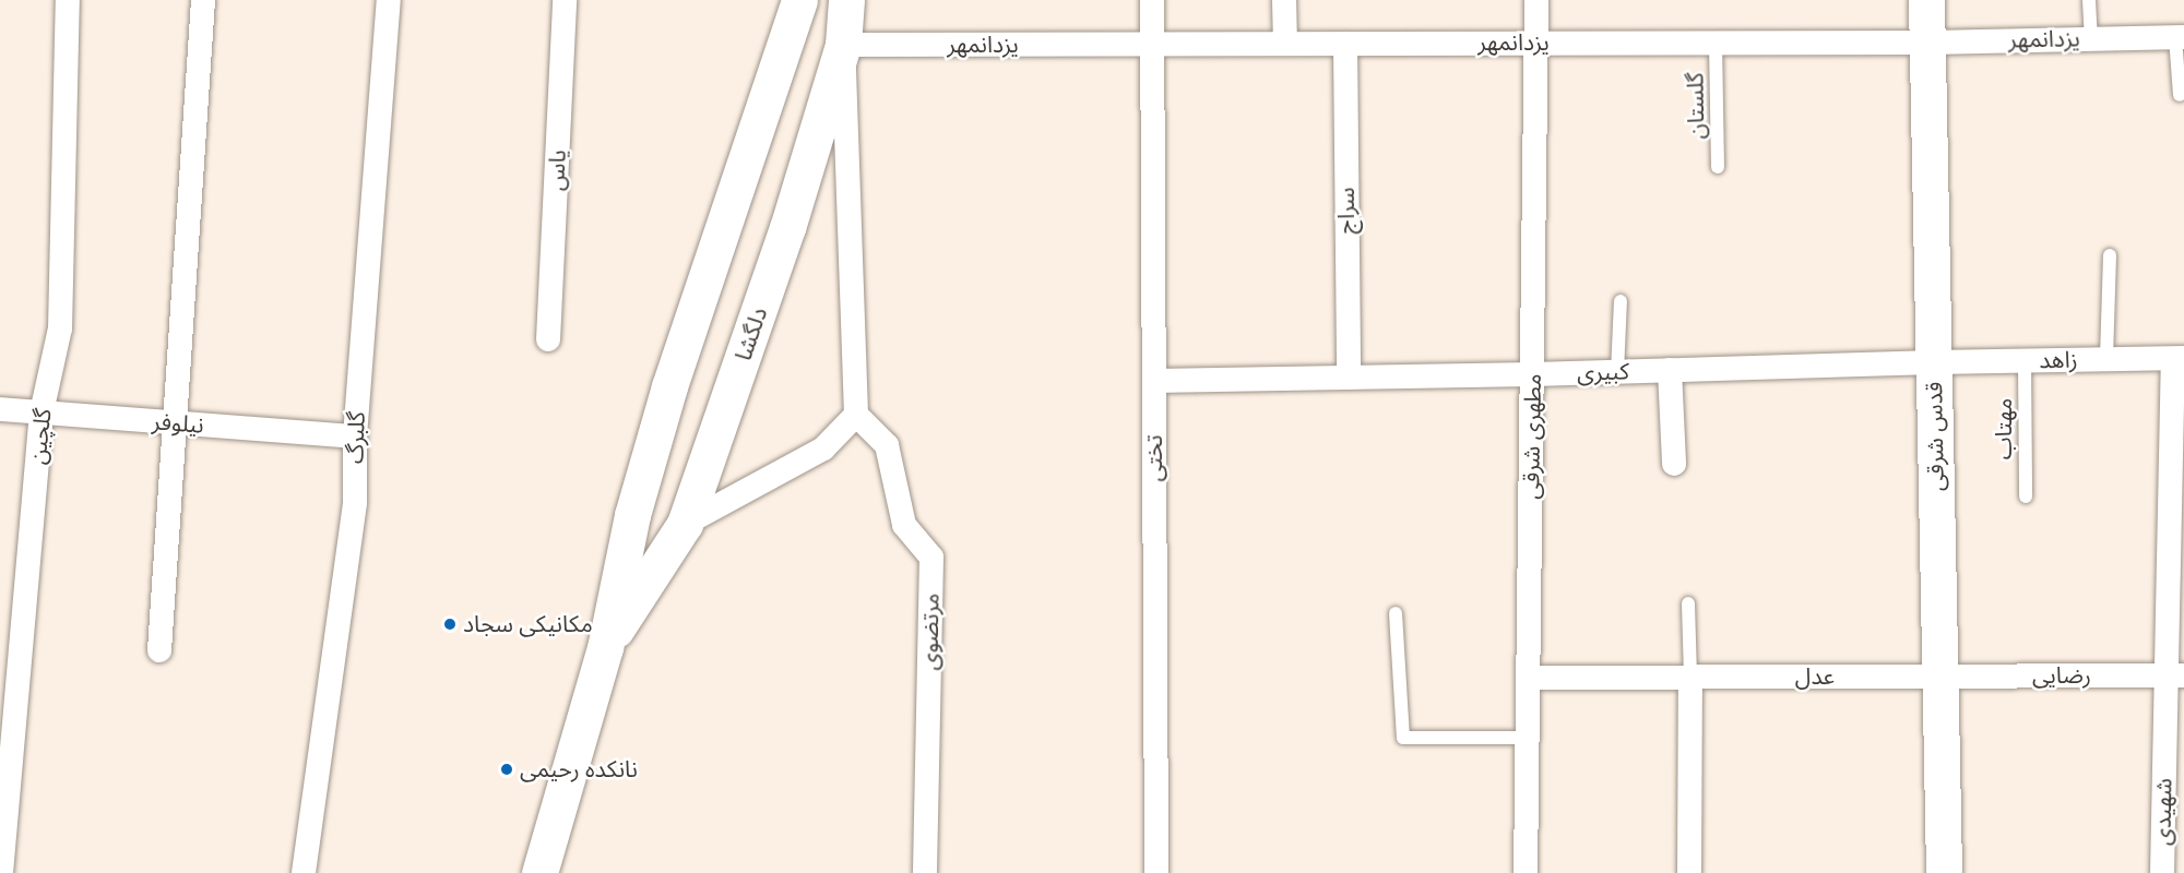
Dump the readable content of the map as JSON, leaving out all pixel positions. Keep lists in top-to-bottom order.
{
  "streets": {
    "street": [
      "یزدانمهر",
      "یاس",
      "سراج",
      "دلگشا",
      "زاهد",
      "کبیری",
      "نیلوفر",
      "گلچین",
      "مطهری شرقی",
      "قدس شرقی",
      "گلبرگ",
      "تختی",
      "مرتضوی",
      "رضایی",
      "عدل",
      "شهیدی"
    ],
    "lane": ["گلستان", "مهتاب"]
  },
  "crossings": [
    ["یزدانمهر", "گلستان"],
    ["یزدانمهر", "سراج"],
    ["یزدانمهر", "دلگشا"],
    ["یزدانمهر", "مطهری شرقی"],
    ["یزدانمهر", "قدس شرقی"],
    ["یزدانمهر", "تختی"],
    ["سراج", "کبیری"],
    ["زاهد", "کبیری"],
    ["زاهد", "مهتاب"],
    ["زاهد", "قدس شرقی"],
    ["زاهد", "شهیدی"],
    ["کبیری", "مطهری شرقی"],
    ["کبیری", "قدس شرقی"],
    ["کبیری", "تختی"],
    ["نیلوفر", "گلچین"],
    ["نیلوفر", "گلبرگ"],
    ["مطهری شرقی", "عدل"],
    ["قدس شرقی", "رضایی"],
    ["قدس شرقی", "عدل"],
    ["رضایی", "عدل"],
    ["رضایی", "شهیدی"]
  ],
  "places": ["مکانیکی سجاد", "نانکده رحیمی"]
}
